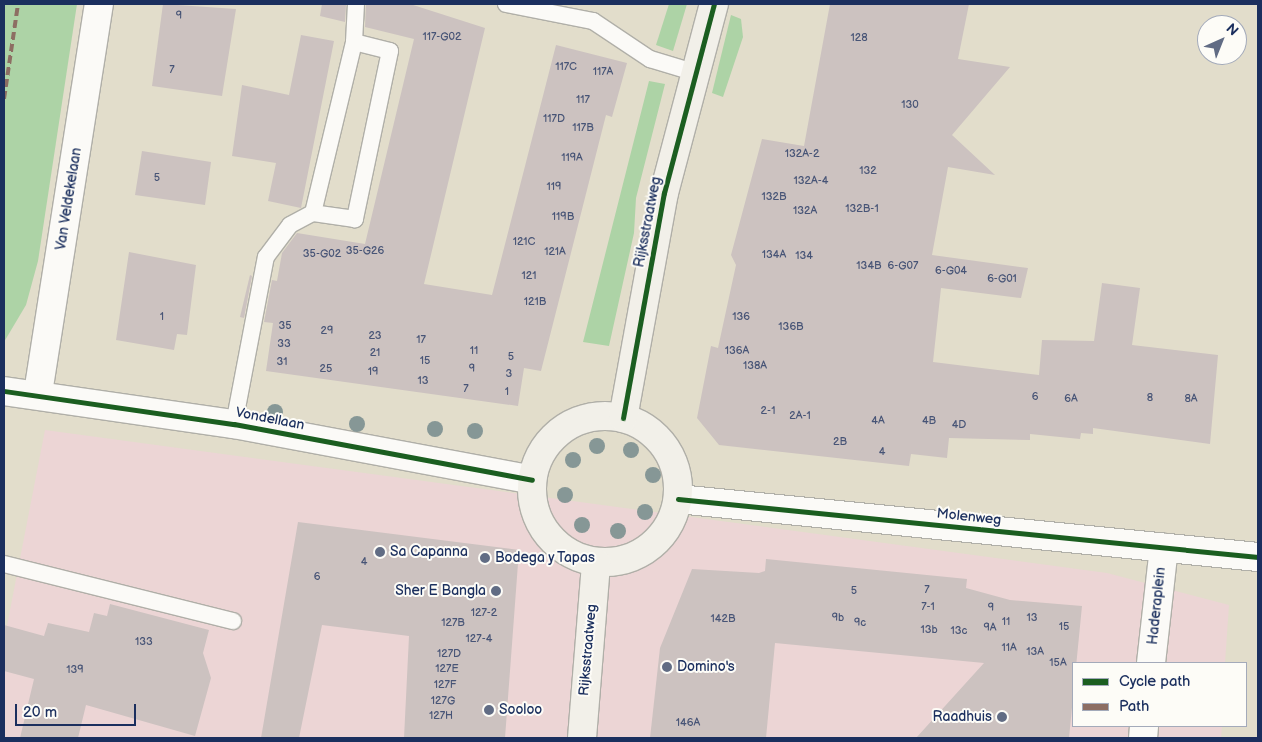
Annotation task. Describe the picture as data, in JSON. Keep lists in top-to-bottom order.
{
  "streets": {
    "main road": ["Rijksstraatweg"],
    "street": [
      "Van Veldekelaan",
      "Vondellaan",
      "Molenweg",
      "Haderaplein"
    ]
  },
  "crossings": [
    ["Van Veldekelaan", "Vondellaan"],
    ["Rijksstraatweg", "Vondellaan"],
    ["Rijksstraatweg", "Molenweg"],
    ["Vondellaan", "Molenweg"],
    ["Molenweg", "Haderaplein"]
  ],
  "places": [
    "Sa Capanna",
    "Bodega y Tapas",
    "Sher E Bangla",
    "Domino's",
    "Sooloo",
    "Raadhuis"
  ],
  "house_numbers": [
    "9",
    "117-G02",
    "128",
    "117C",
    "7",
    "117A",
    "117",
    "130",
    "117D",
    "117B",
    "132A-2",
    "119A",
    "132",
    "5",
    "132A-4",
    "119",
    "132B",
    "132B-1",
    "132A",
    "119B",
    "121C",
    "35-G26",
    "121A",
    "35-G02",
    "134A",
    "134",
    "134B",
    "6-G07",
    "6-G04",
    "121",
    "6-G01",
    "121B",
    "1",
    "136",
    "35",
    "136B",
    "29",
    "23",
    "17",
    "33",
    "11",
    "136A",
    "21",
    "5",
    "15",
    "31",
    "138A",
    "25",
    "9",
    "19",
    "3",
    "13",
    "7",
    "1",
    "6",
    "8",
    "6A",
    "8A",
    "2-1",
    "2A-1",
    "4A",
    "4B",
    "4D",
    "2B",
    "4",
    "4",
    "6",
    "7",
    "5",
    "7-1",
    "9",
    "127-2",
    "9b",
    "13",
    "142B",
    "11",
    "127B",
    "9c",
    "15",
    "9A",
    "13b",
    "13c",
    "127-4",
    "133",
    "11A",
    "13A",
    "127D",
    "15A",
    "127E",
    "139",
    "127F",
    "127G",
    "127H",
    "146A"
  ],
  "legend": ["Cycle path", "Path"],
  "scale_bar": "20 m",
  "north": "top right"
}
